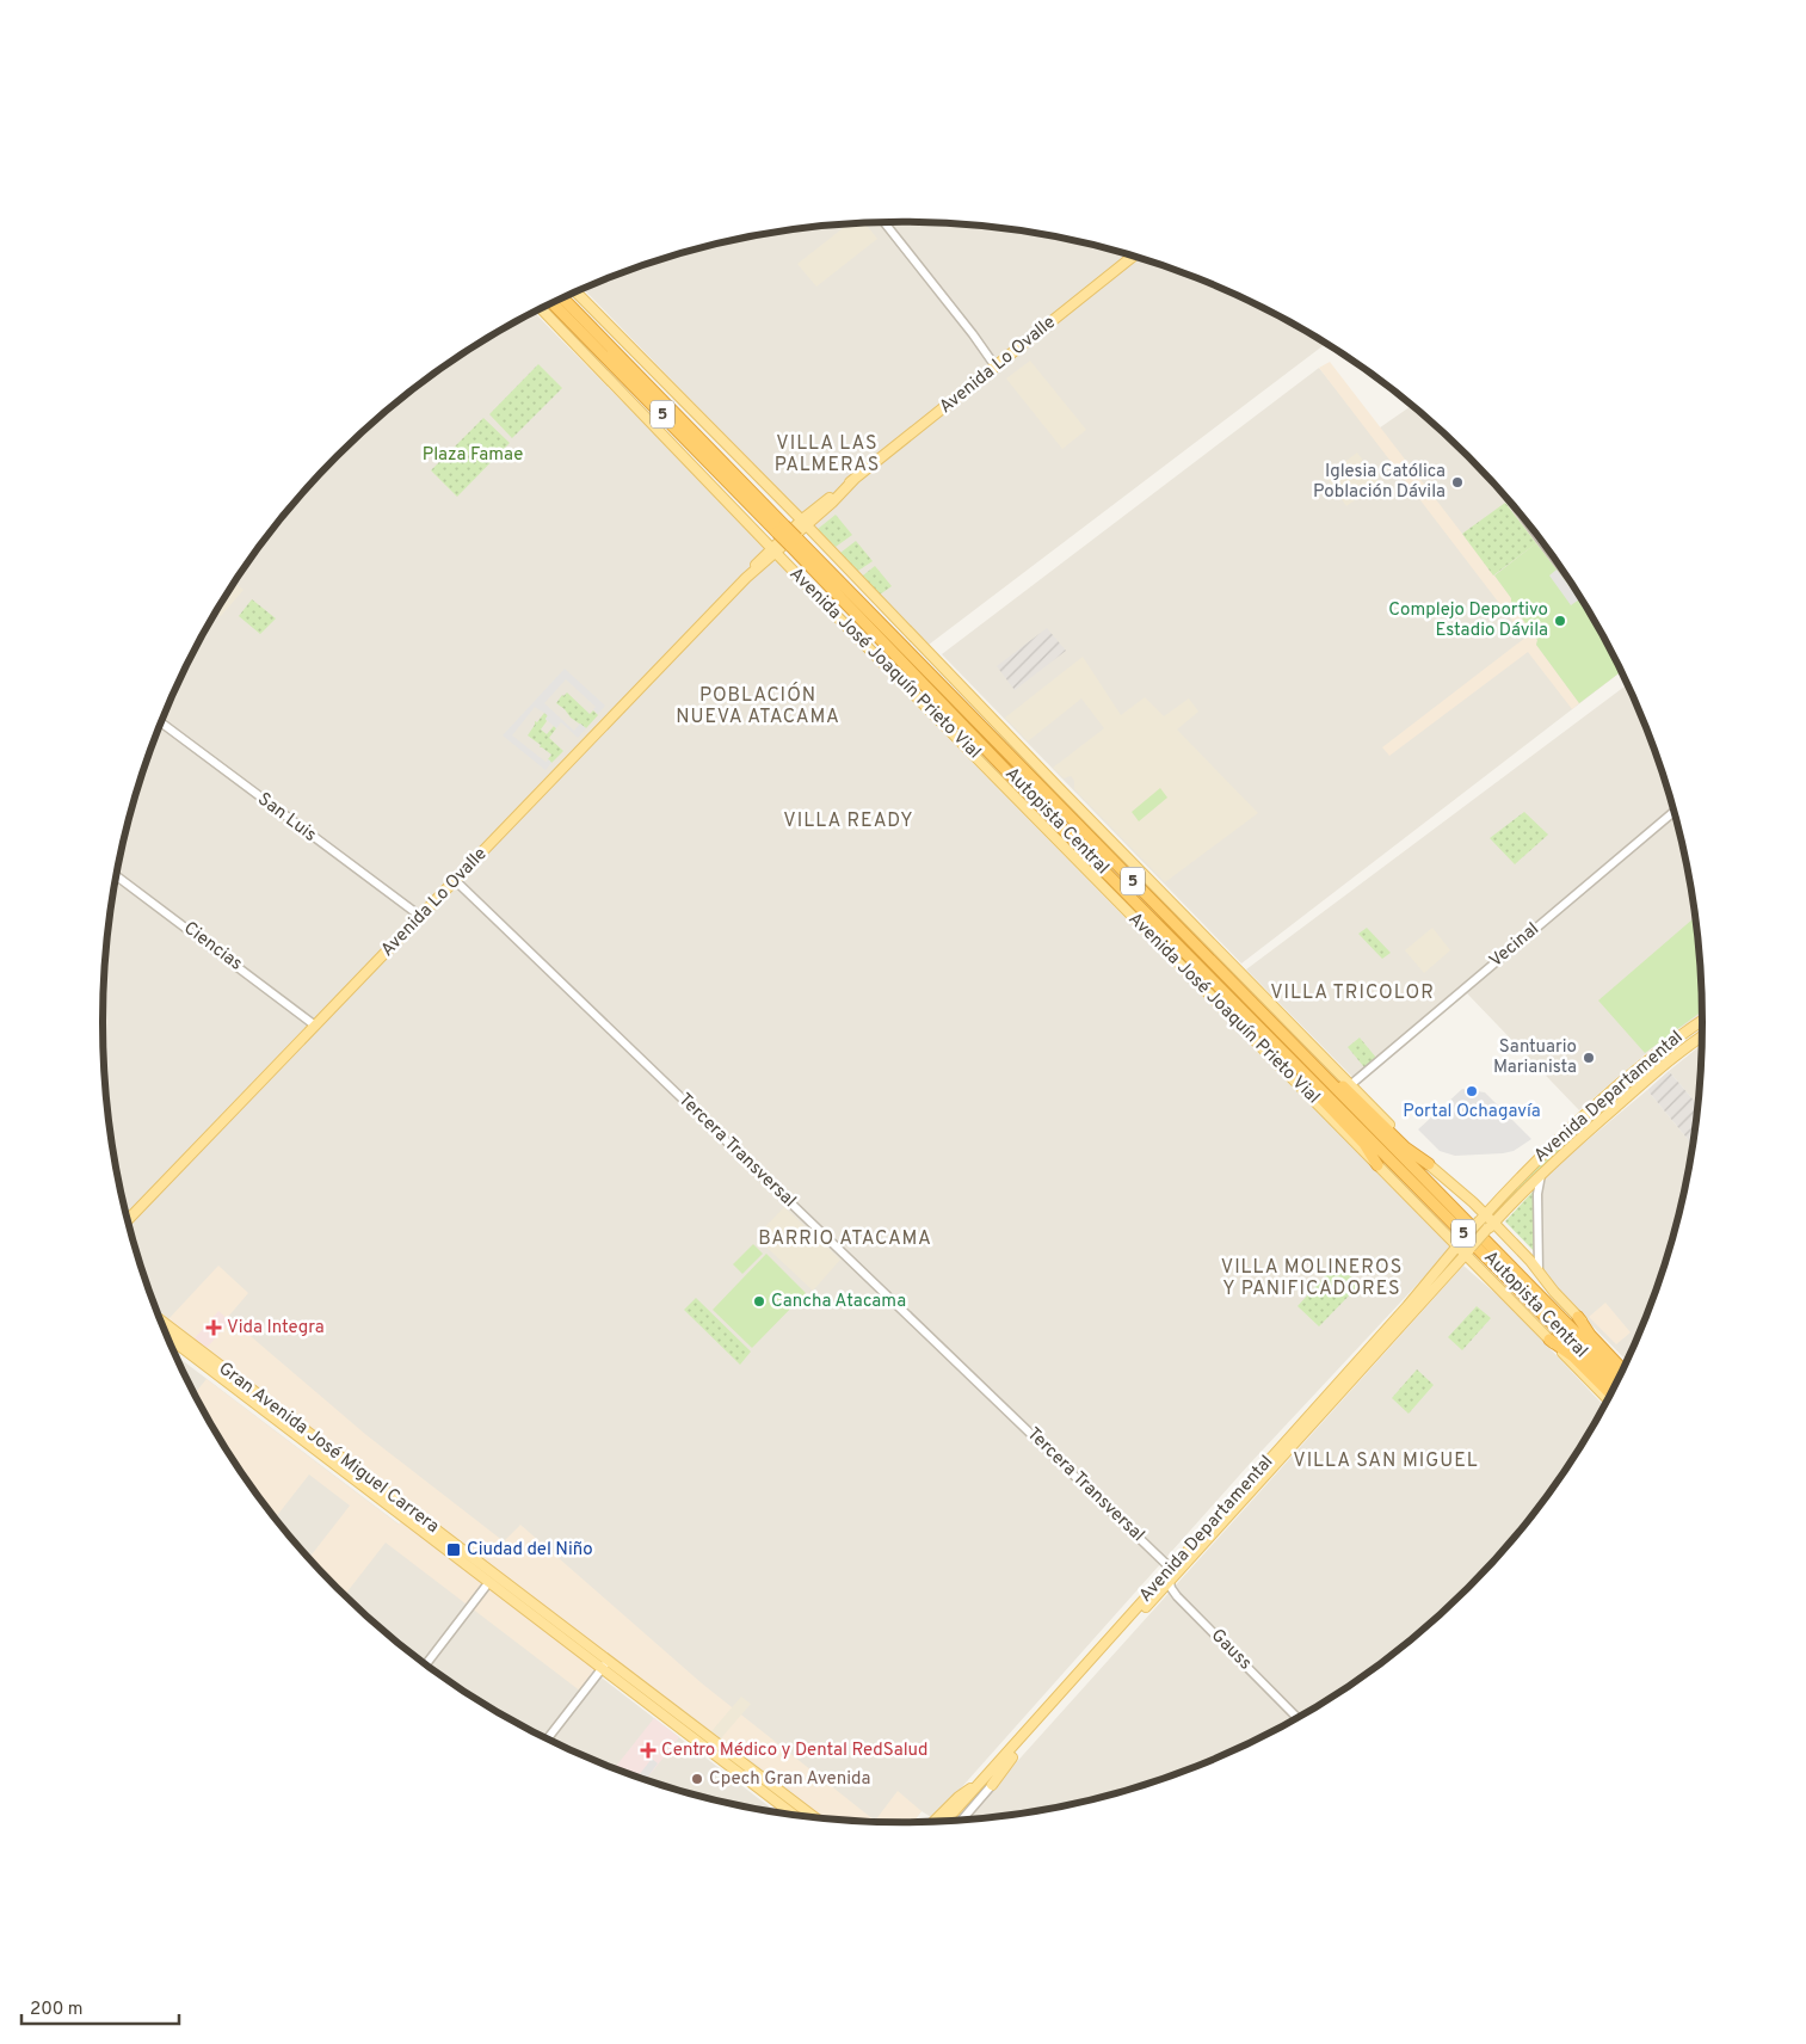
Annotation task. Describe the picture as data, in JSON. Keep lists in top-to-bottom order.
{
  "streets": {
    "highway": ["5", "Autopista Central"],
    "main road": [
      "Avenida Lo Ovalle",
      "Avenida José Joaquín Prieto Vial",
      "Avenida Departamental",
      "Gran Avenida José Miguel Carrera"
    ],
    "street": [
      "San Luis",
      "Vecinal",
      "Ciencias",
      "Tercera Transversal",
      "Gauss"
    ]
  },
  "crossings": [
    ["Avenida Lo Ovalle", "Avenida José Joaquín Prieto Vial"],
    ["Avenida Lo Ovalle", "San Luis"],
    ["Avenida Lo Ovalle", "Ciencias"],
    ["Avenida Lo Ovalle", "Tercera Transversal"],
    ["Avenida José Joaquín Prieto Vial", "Vecinal"],
    ["Avenida José Joaquín Prieto Vial", "Avenida Departamental"],
    ["Avenida Departamental", "Tercera Transversal"],
    ["Avenida Departamental", "Gauss"],
    ["Tercera Transversal", "Gauss"]
  ],
  "districts": [
    "VILLA LAS PALMERAS",
    "POBLACIÓN NUEVA ATACAMA",
    "VILLA READY",
    "VILLA TRICOLOR",
    "BARRIO ATACAMA",
    "VILLA MOLINEROS Y PANIFICADORES",
    "VILLA SAN MIGUEL"
  ],
  "parks": ["Plaza Famae"],
  "places": {
    "other": [
      "Iglesia Católica Población Dávila",
      "Complejo Deportivo Estadio Dávila",
      "Santuario Marianista",
      "Portal Ochagavía",
      "Cancha Atacama",
      "Cpech Gran Avenida"
    ],
    "health": ["Vida Integra", "Centro Médico y Dental RedSalud"],
    "transit": ["Ciudad del Niño"]
  },
  "scale_bar": "200 m"
}
